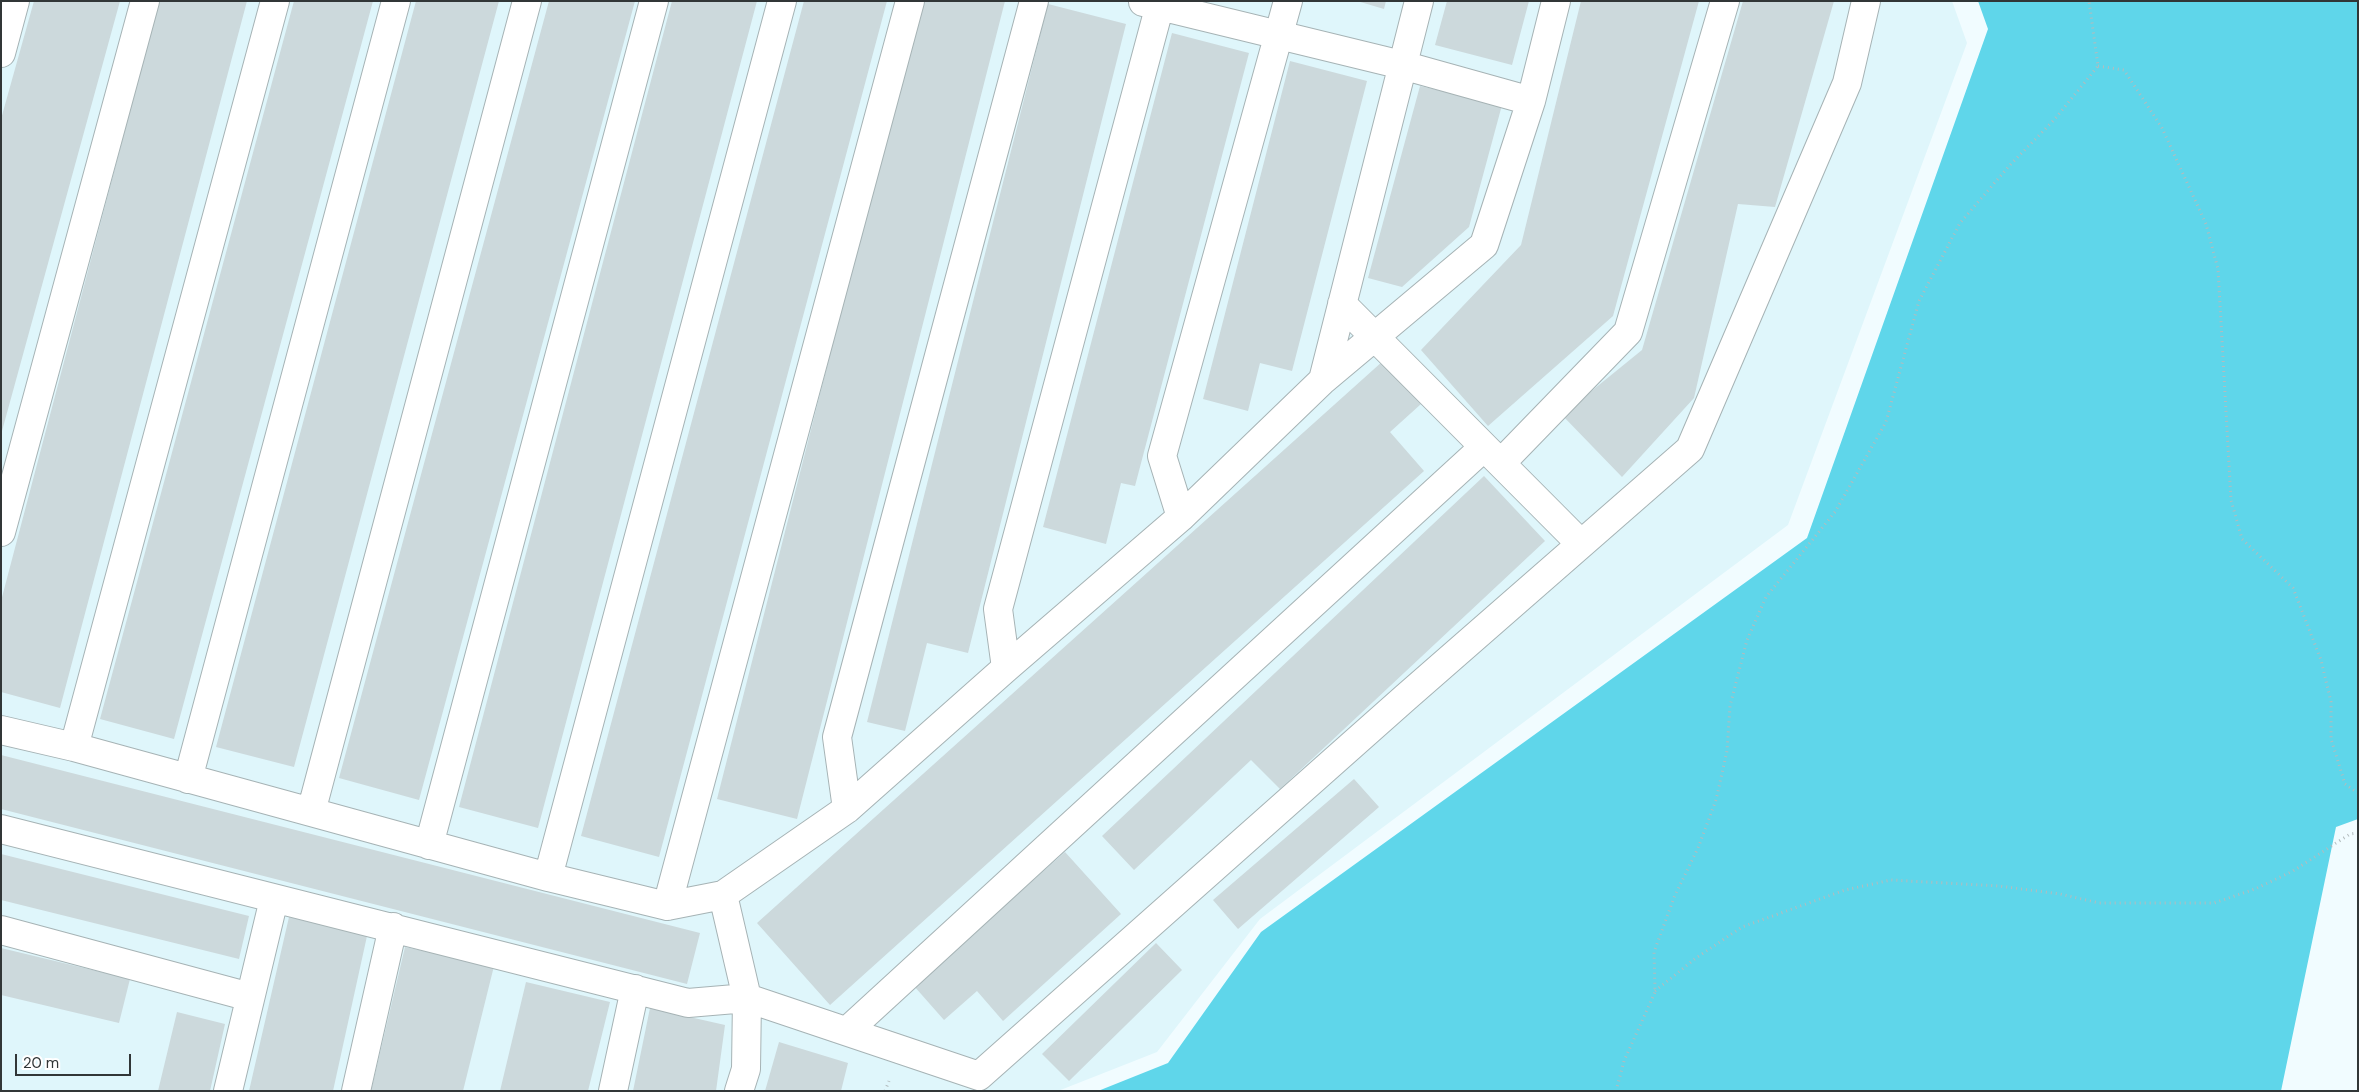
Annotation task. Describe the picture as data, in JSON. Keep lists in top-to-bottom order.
{
  "scale_bar": "20 m"
}
